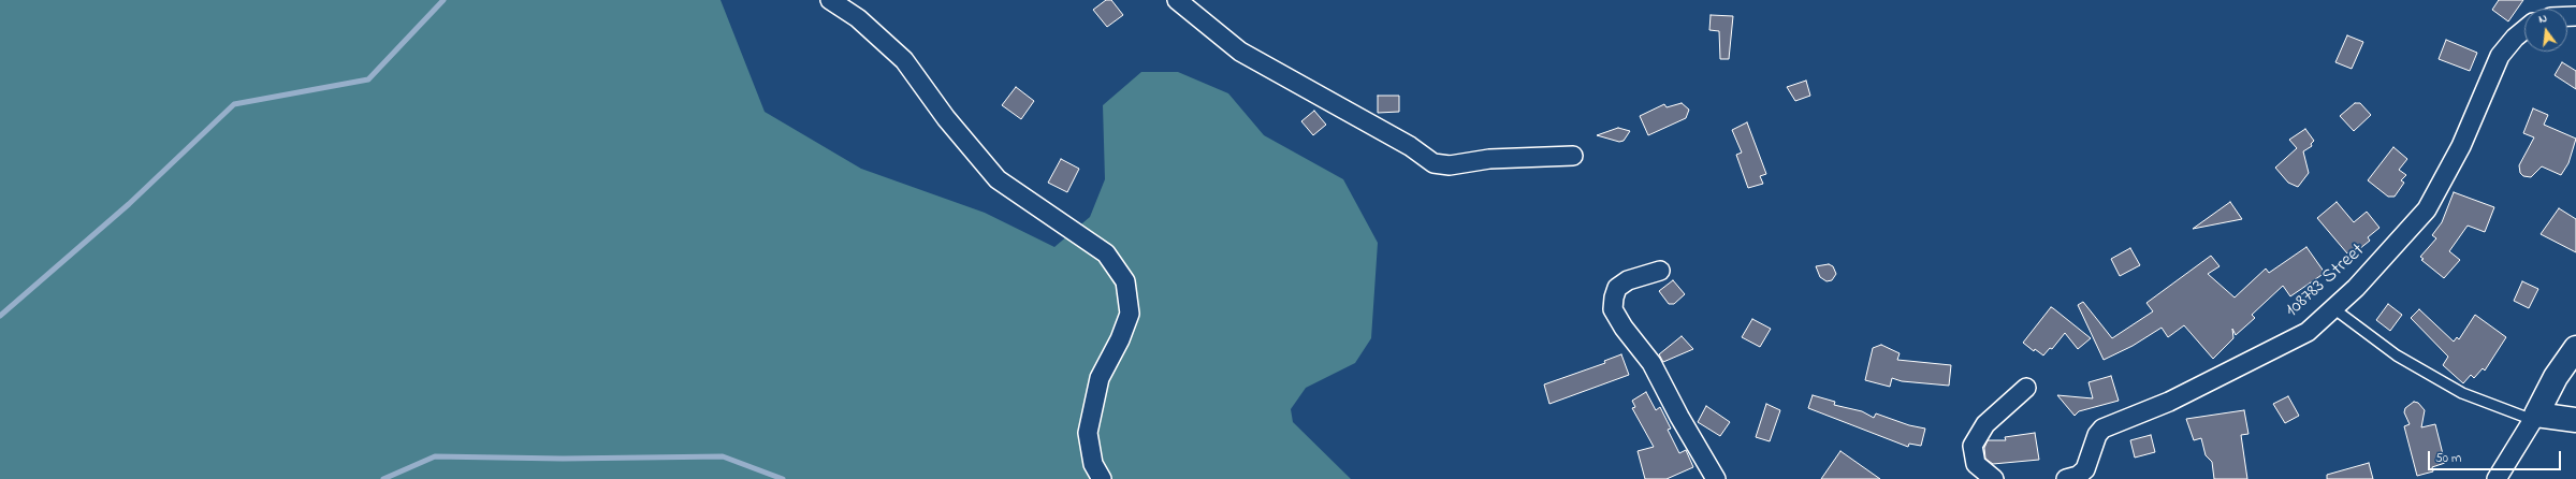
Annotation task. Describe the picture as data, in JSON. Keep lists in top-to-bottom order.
{
  "streets": {
    "street": ["108783 Street"]
  },
  "scale_bar": "50 m",
  "north": "top"
}
